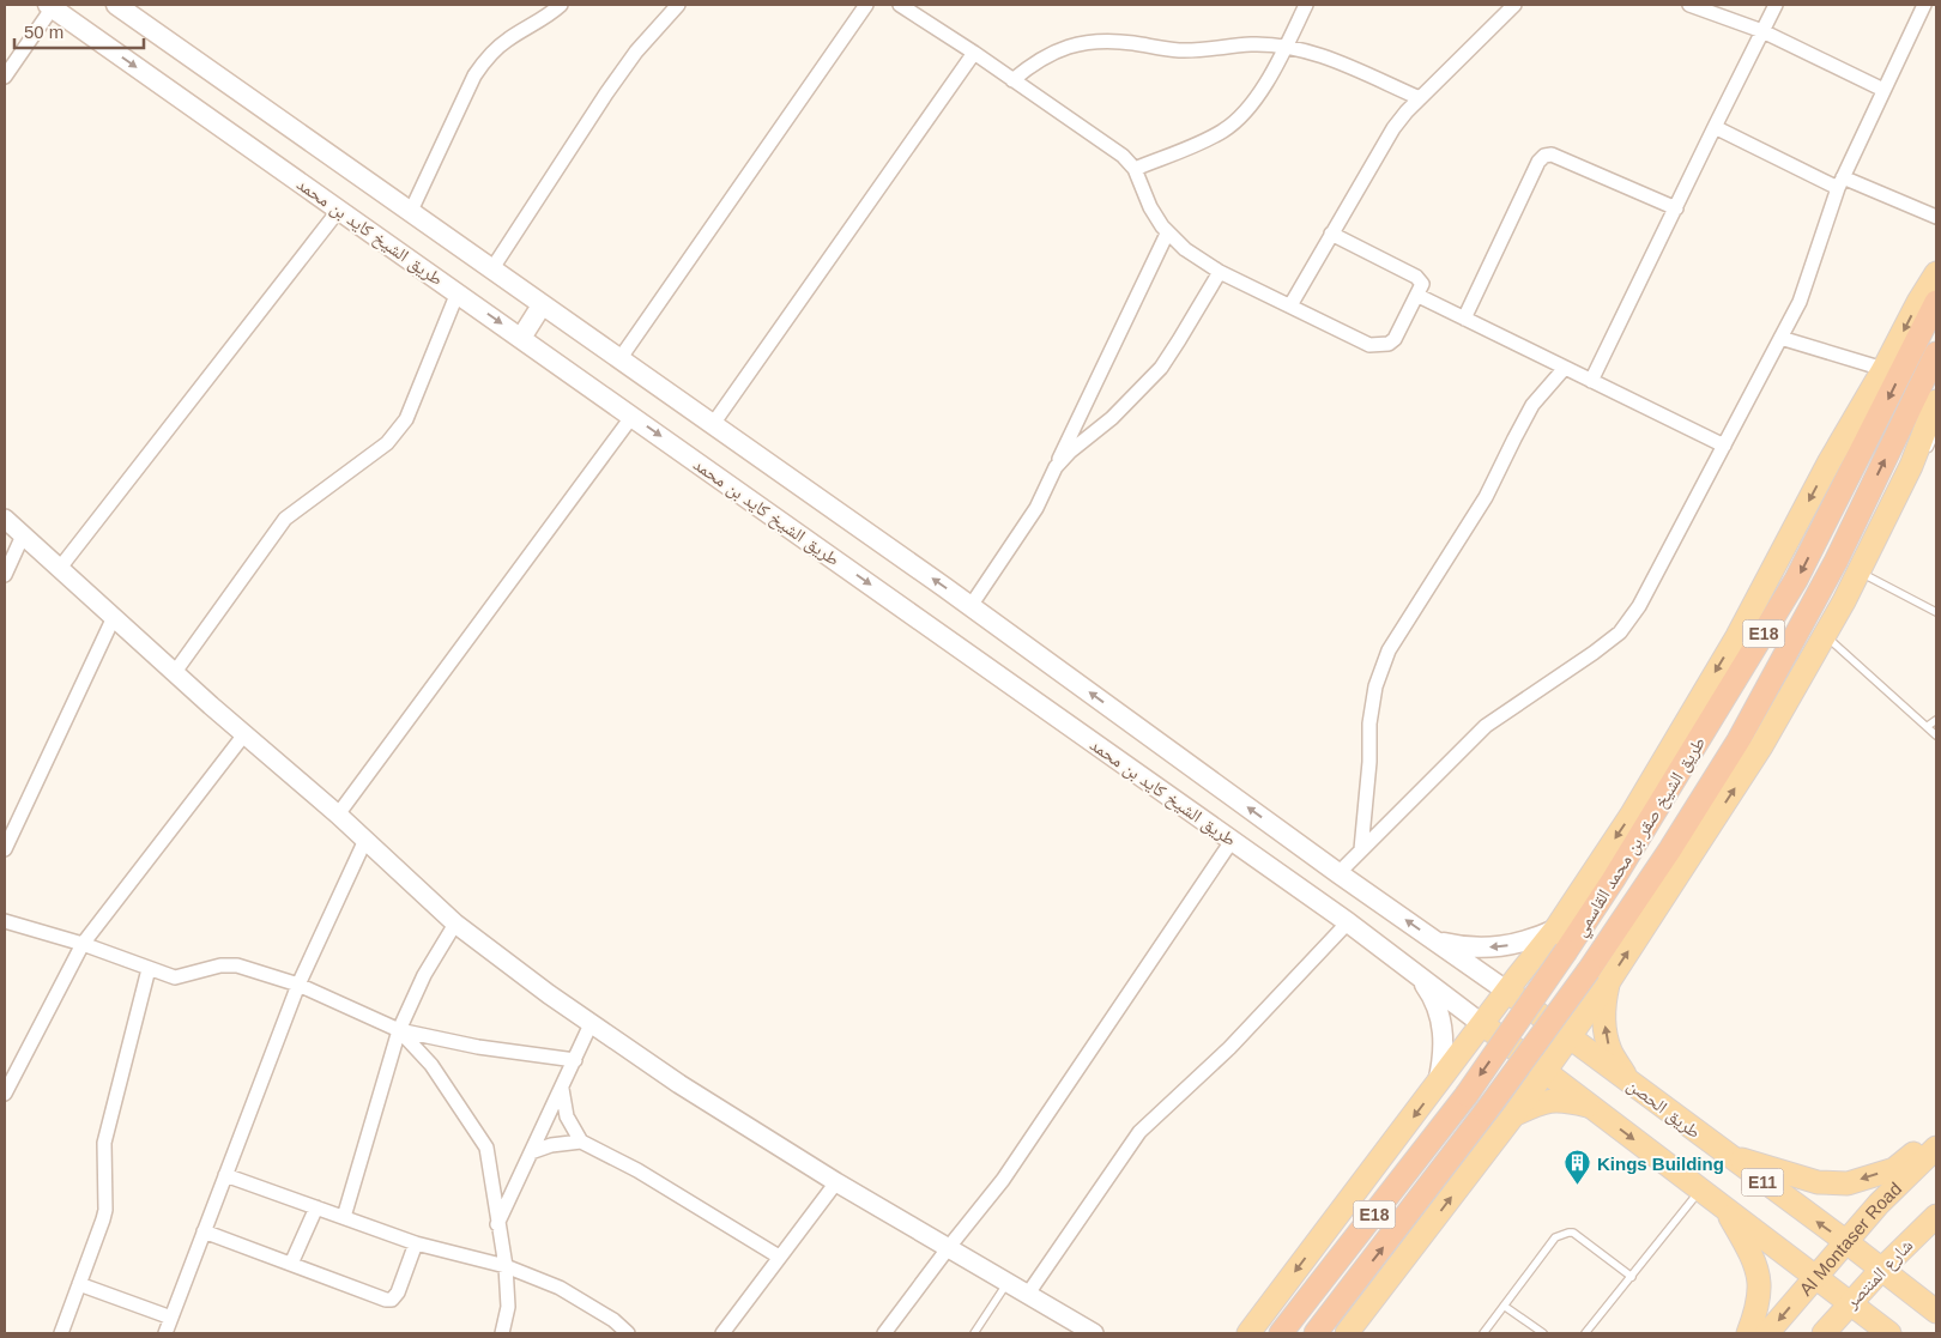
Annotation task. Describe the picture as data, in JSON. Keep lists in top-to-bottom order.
{
  "streets": {
    "highway": ["E18", "طريق الشيخ صقر بن محمد القاسمي"],
    "main road": [
      "طريق الشيخ كايد بن محمد",
      "طريق الحصن",
      "E11",
      "Al Montaser Road",
      "شارع المنتصر"
    ]
  },
  "crossings": [
    ["طريق الشيخ كايد بن محمد", "طريق الحصن"],
    ["طريق الشيخ كايد بن محمد", "E11"],
    ["طريق الحصن", "Al Montaser Road"],
    ["طريق الحصن", "شارع المنتصر"],
    ["E11", "Al Montaser Road"],
    ["E11", "شارع المنتصر"]
  ],
  "places": {
    "building": ["Kings Building"]
  },
  "scale_bar": "50 m"
}
